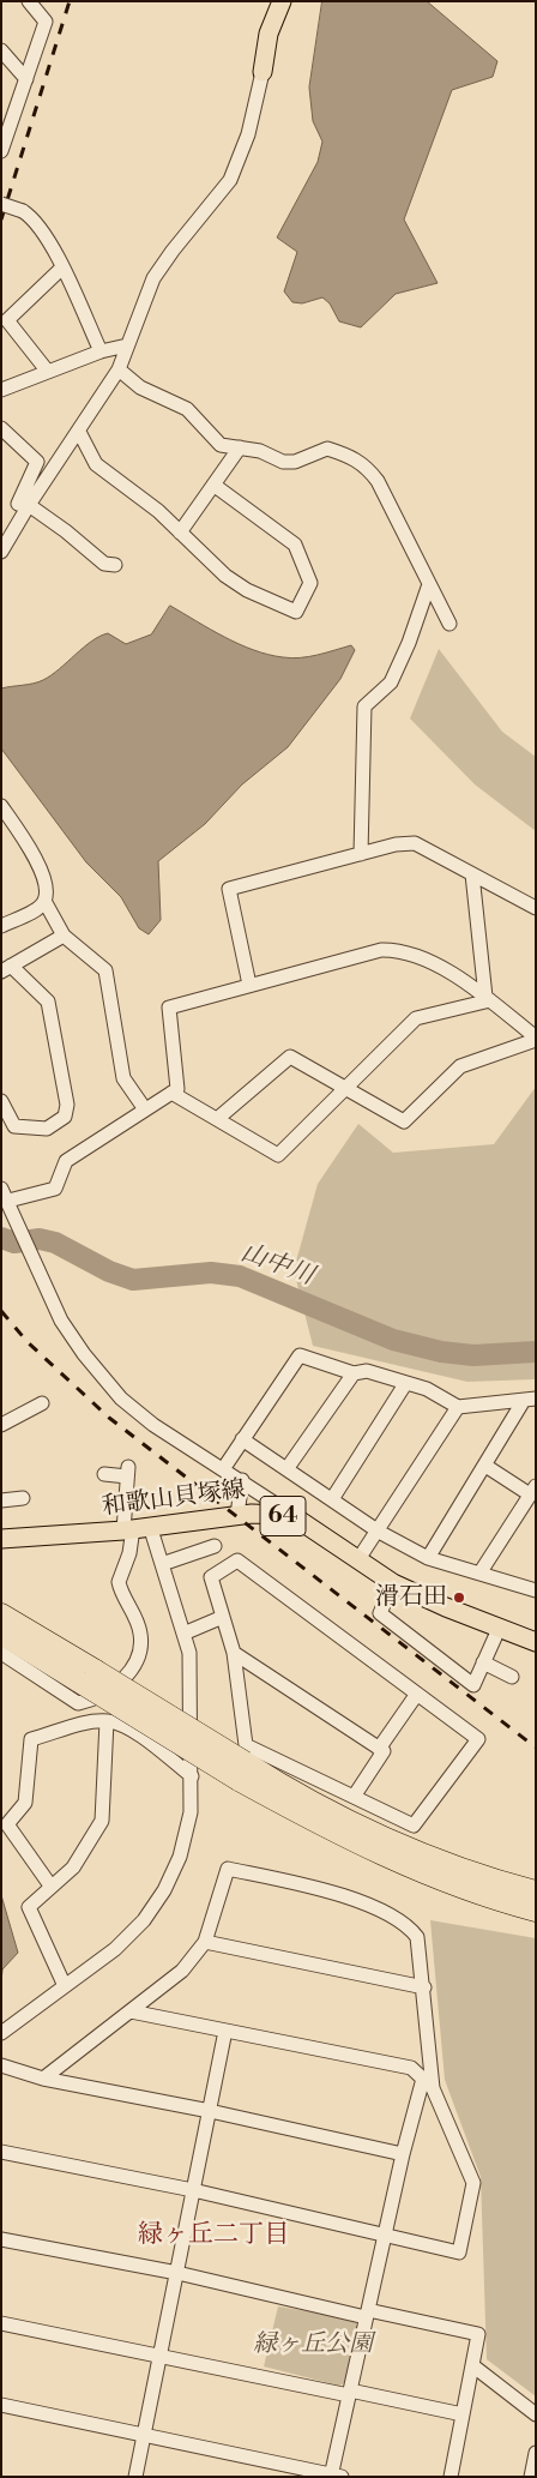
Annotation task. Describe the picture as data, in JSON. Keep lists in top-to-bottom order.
{
  "streets": {
    "main road": ["和歌山貝塚線", "64"]
  },
  "districts": ["緑ヶ丘二丁目"],
  "water": ["山中川"],
  "parks": ["緑ヶ丘公園"],
  "places": ["滑石田"]
}
